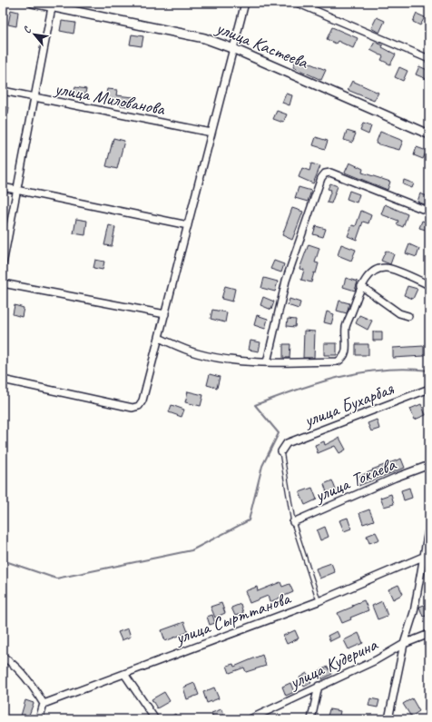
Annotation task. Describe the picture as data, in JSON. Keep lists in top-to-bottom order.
{
  "streets": {
    "street": [
      "улица Кастеева",
      "улица Милованова",
      "улица Бухарбая",
      "улица Токаева",
      "улица Сырттанова",
      "улица Кудерина"
    ]
  },
  "north": "top left"
}
